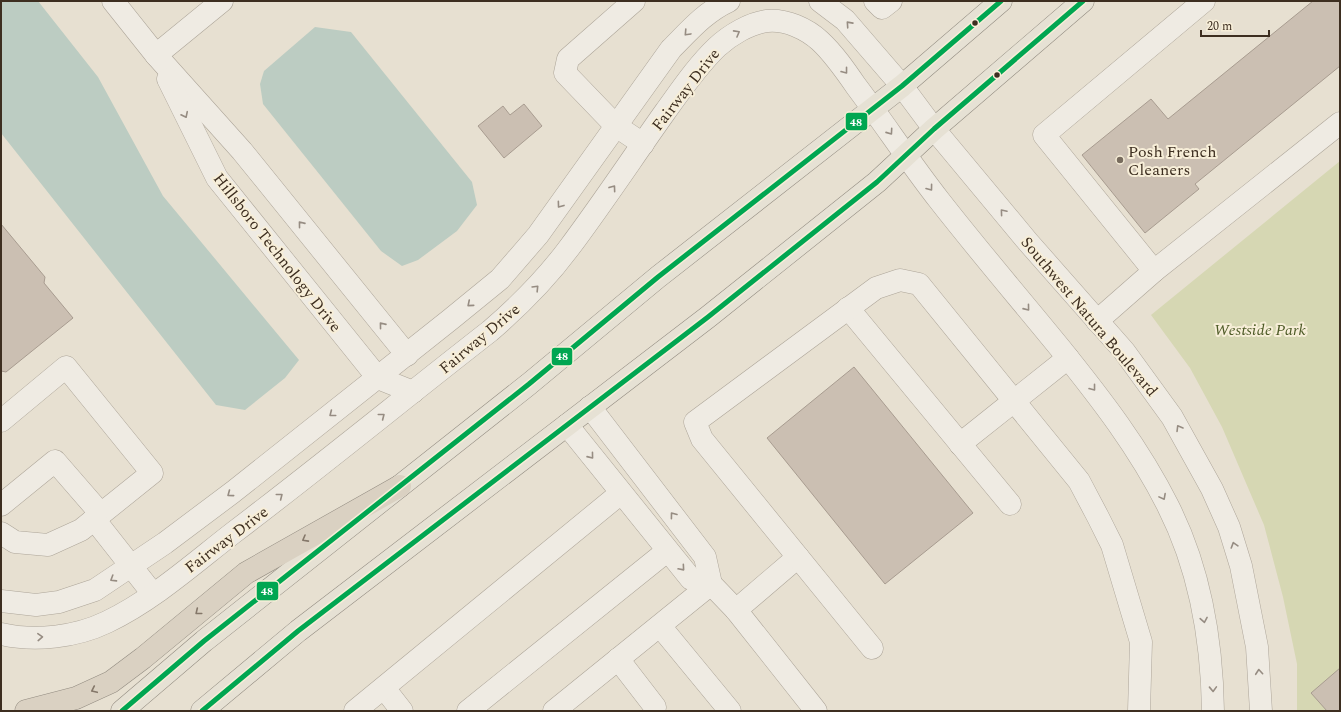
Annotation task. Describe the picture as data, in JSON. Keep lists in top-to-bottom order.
{
  "streets": {
    "street": ["Fairway Drive", "Hillsboro Technology Drive", "Southwest Natura Boulevard"]
  },
  "crossings": [
    ["Fairway Drive", "Hillsboro Technology Drive"]
  ],
  "parks": ["Westside Park"],
  "places": ["Posh French Cleaners"],
  "lines": ["transit line 48"],
  "scale_bar": "20 m"
}
